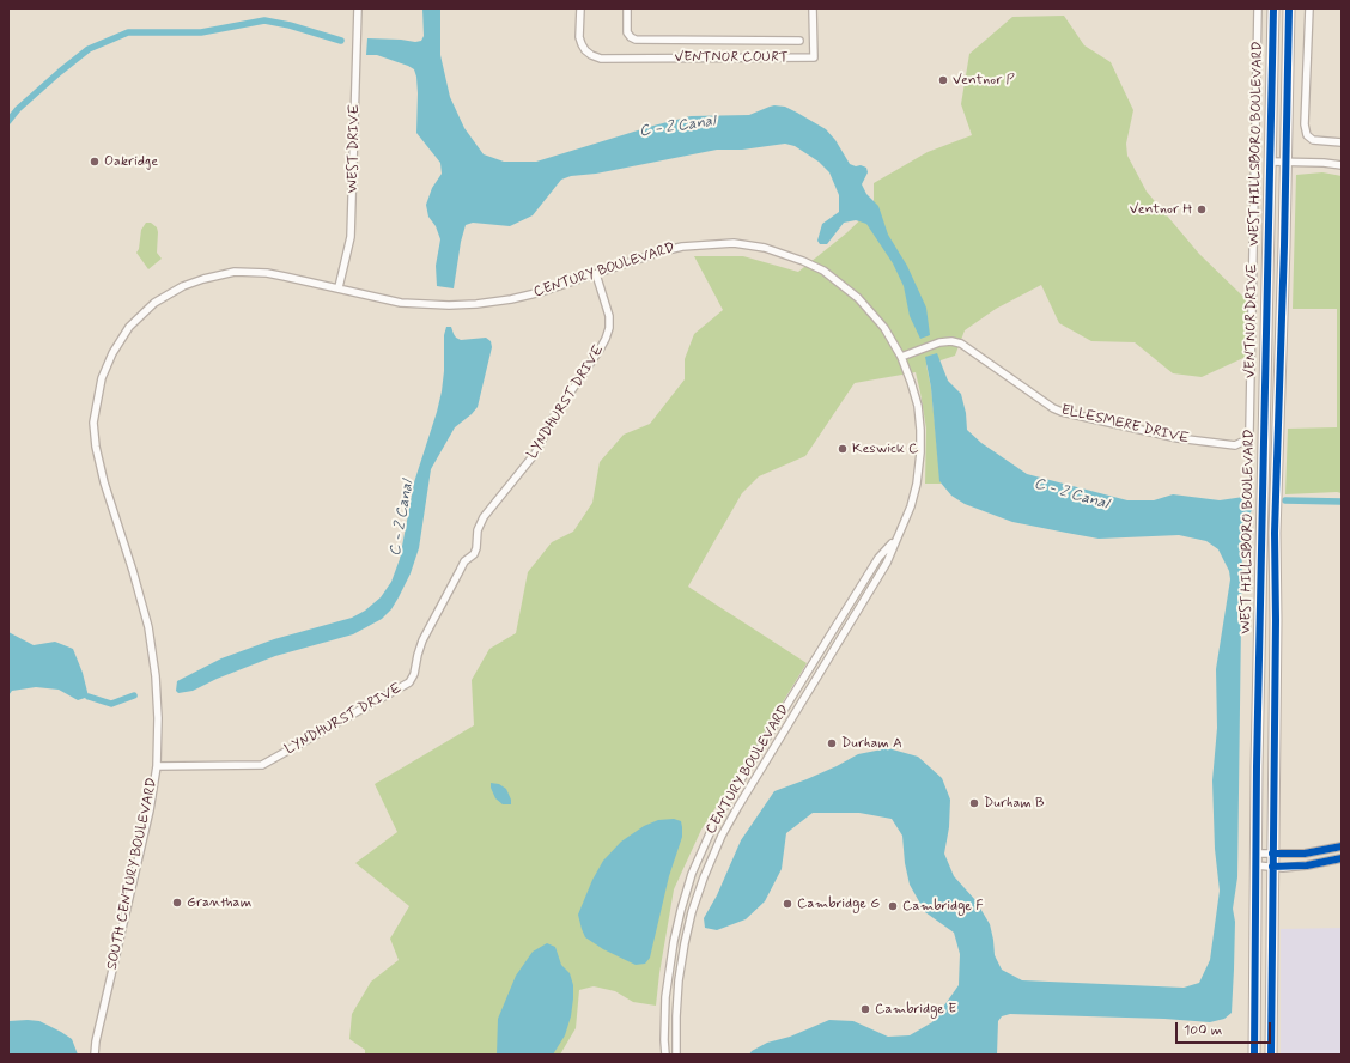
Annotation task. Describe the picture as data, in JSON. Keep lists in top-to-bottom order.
{
  "streets": {
    "main road": ["WEST HILLSBORO BOULEVARD"],
    "street": [
      "VENTNOR COURT",
      "WEST DRIVE",
      "CENTURY BOULEVARD",
      "VENTNOR DRIVE",
      "LYNDHURST DRIVE",
      "ELLESMERE DRIVE",
      "SOUTH CENTURY BOULEVARD"
    ]
  },
  "crossings": [
    ["WEST DRIVE", "CENTURY BOULEVARD"],
    ["CENTURY BOULEVARD", "LYNDHURST DRIVE"],
    ["CENTURY BOULEVARD", "ELLESMERE DRIVE"],
    ["CENTURY BOULEVARD", "SOUTH CENTURY BOULEVARD"],
    ["VENTNOR DRIVE", "ELLESMERE DRIVE"],
    ["LYNDHURST DRIVE", "SOUTH CENTURY BOULEVARD"]
  ],
  "water": ["C - 2 Canal"],
  "places": [
    "Ventnor P",
    "Oakridge",
    "Ventnor H",
    "Keswick C",
    "Durham A",
    "Durham B",
    "Grantham",
    "Cambridge G",
    "Cambridge F",
    "Cambridge E"
  ],
  "scale_bar": "100 m"
}
